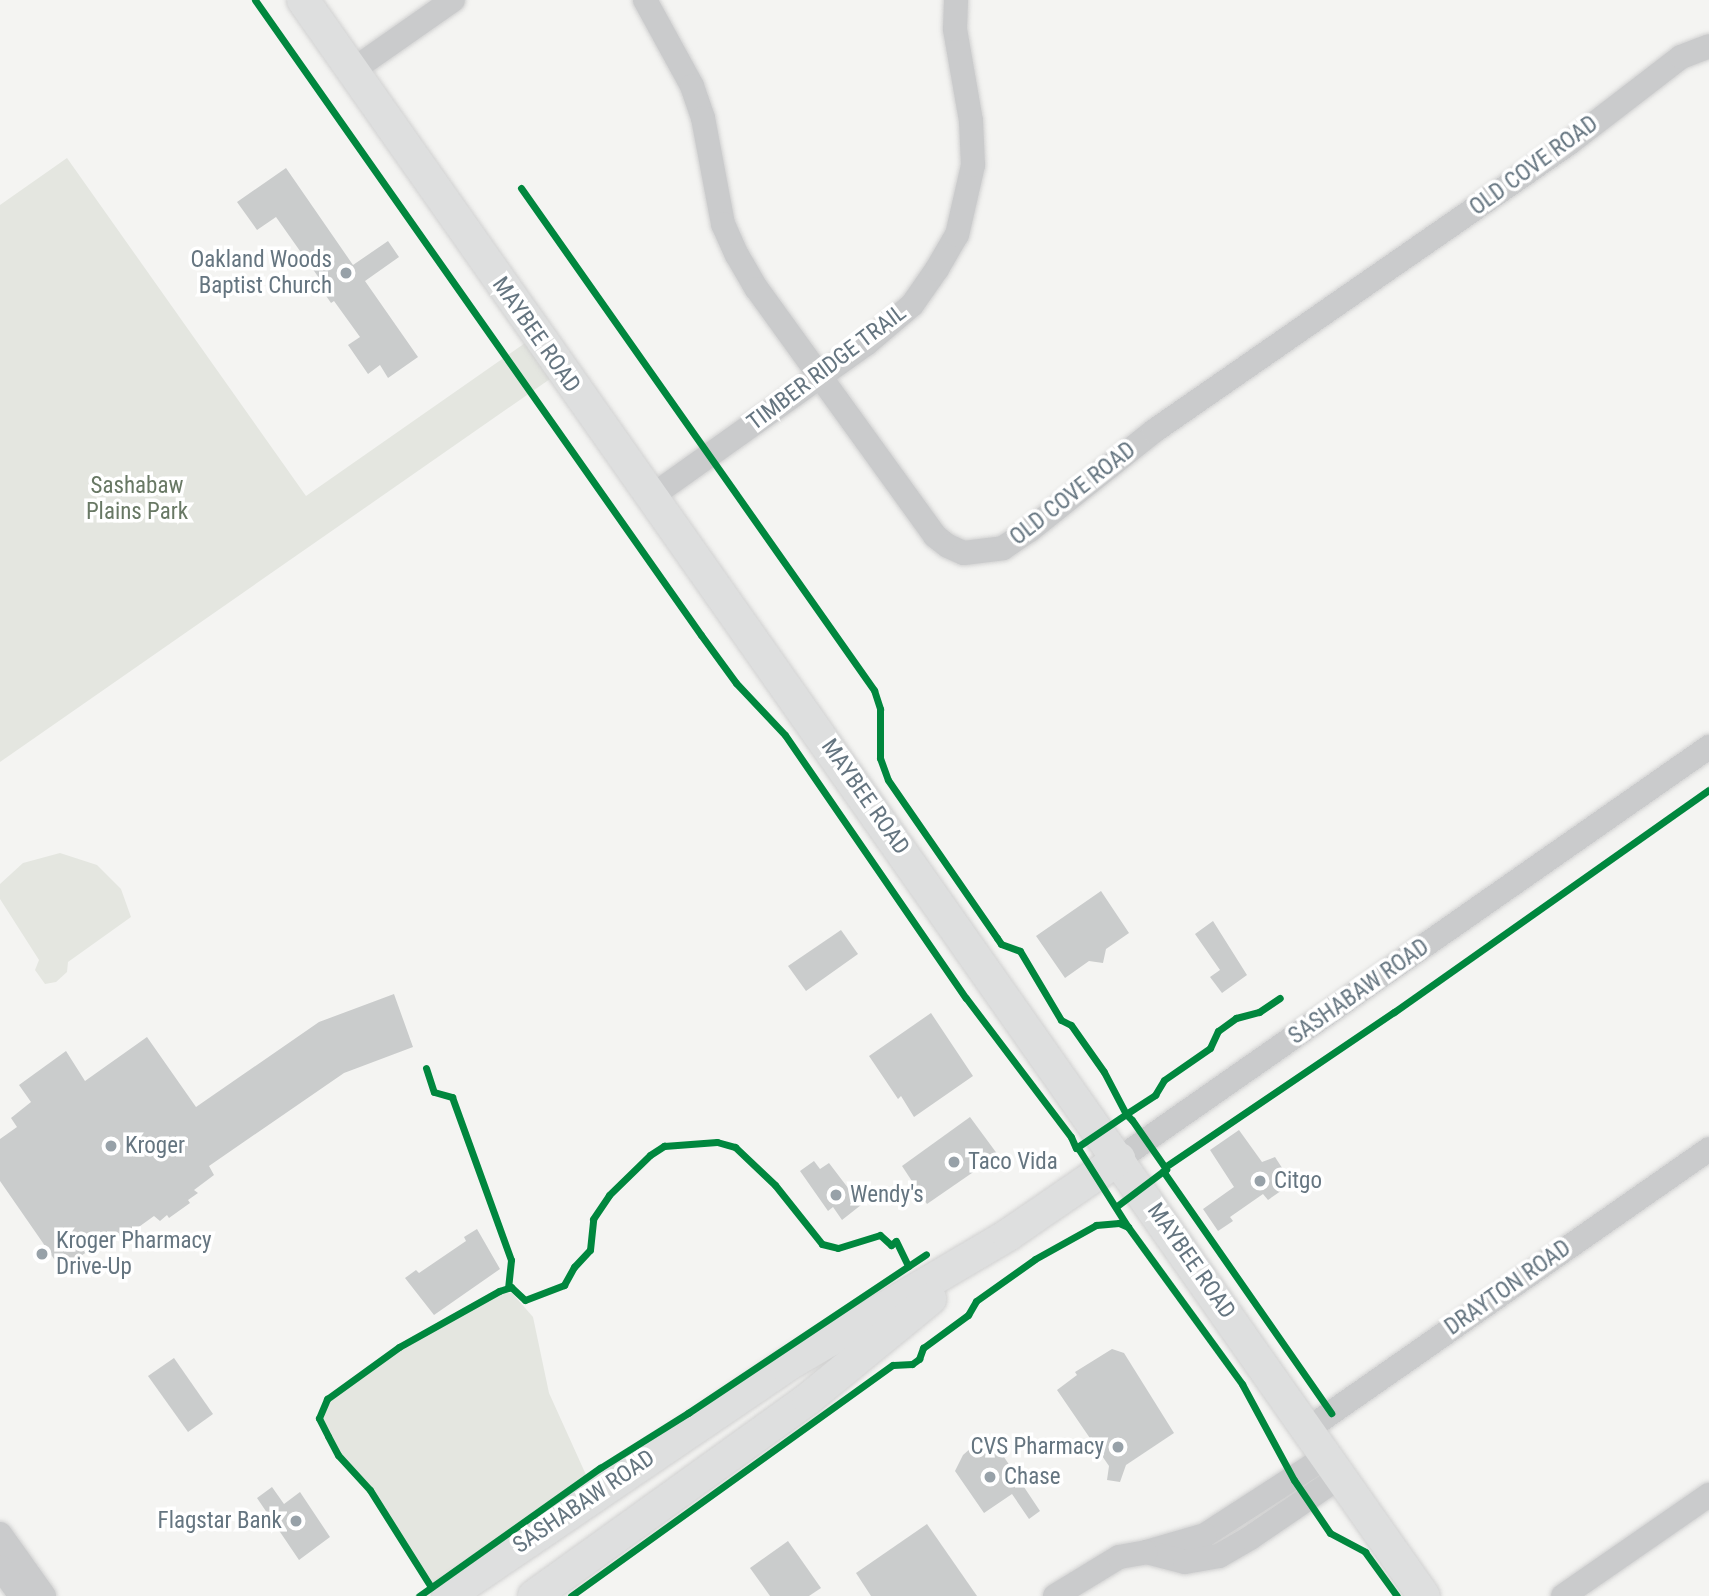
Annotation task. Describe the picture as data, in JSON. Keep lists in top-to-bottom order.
{
  "streets": {
    "main road": ["MAYBEE ROAD", "SASHABAW ROAD"],
    "street": ["OLD COVE ROAD", "TIMBER RIDGE TRAIL", "DRAYTON ROAD"]
  },
  "crossings": [
    ["OLD COVE ROAD", "TIMBER RIDGE TRAIL"],
    ["MAYBEE ROAD", "TIMBER RIDGE TRAIL"],
    ["MAYBEE ROAD", "SASHABAW ROAD"],
    ["MAYBEE ROAD", "DRAYTON ROAD"]
  ],
  "parks": ["Sashabaw Plains Park"],
  "places": [
    "Oakland Woods Baptist Church",
    "Kroger",
    "Taco Vida",
    "Citgo",
    "Wendy's",
    "Kroger Pharmacy Drive-Up",
    "CVS Pharmacy",
    "Chase",
    "Flagstar Bank"
  ]
}
